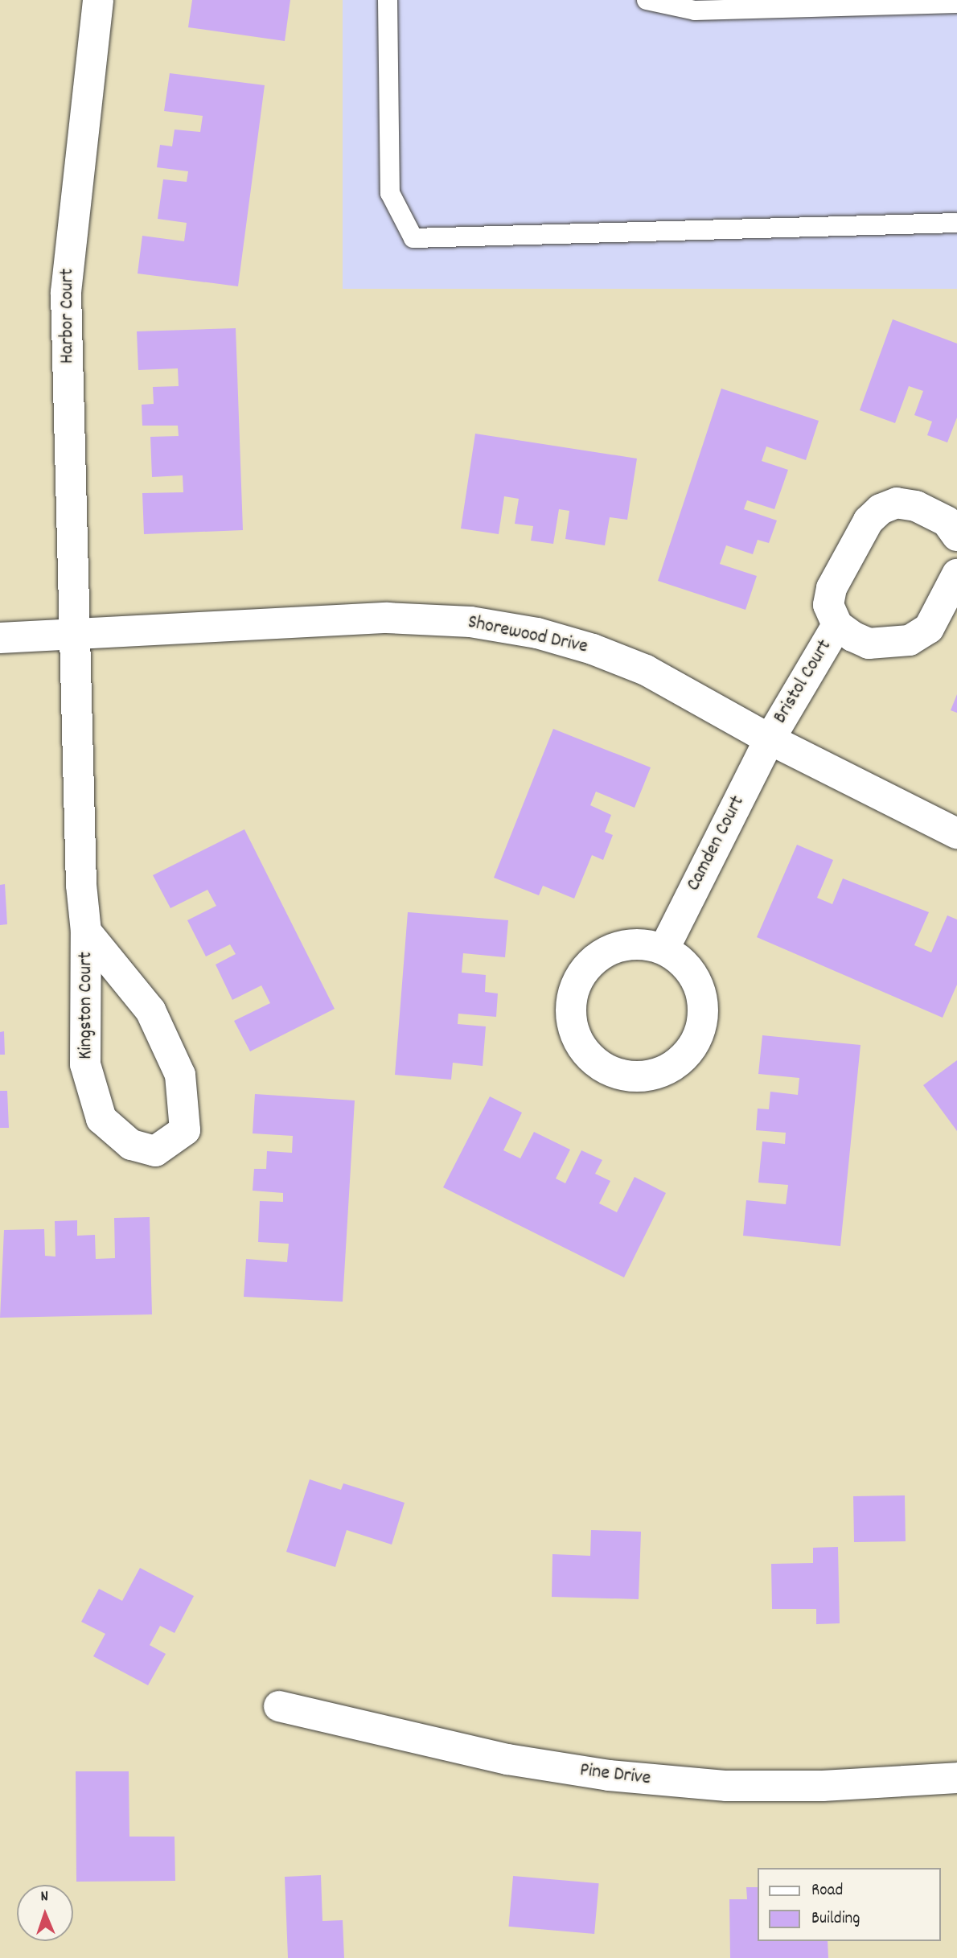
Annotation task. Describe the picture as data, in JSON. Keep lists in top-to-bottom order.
{
  "streets": {
    "street": [
      "Harbor Court",
      "Shorewood Drive",
      "Bristol Court",
      "Camden Court",
      "Kingston Court",
      "Pine Drive"
    ]
  },
  "crossings": [
    ["Harbor Court", "Shorewood Drive"],
    ["Harbor Court", "Kingston Court"],
    ["Shorewood Drive", "Bristol Court"],
    ["Shorewood Drive", "Camden Court"],
    ["Shorewood Drive", "Kingston Court"],
    ["Bristol Court", "Camden Court"]
  ],
  "legend": ["Road", "Building"],
  "north": "top"
}
